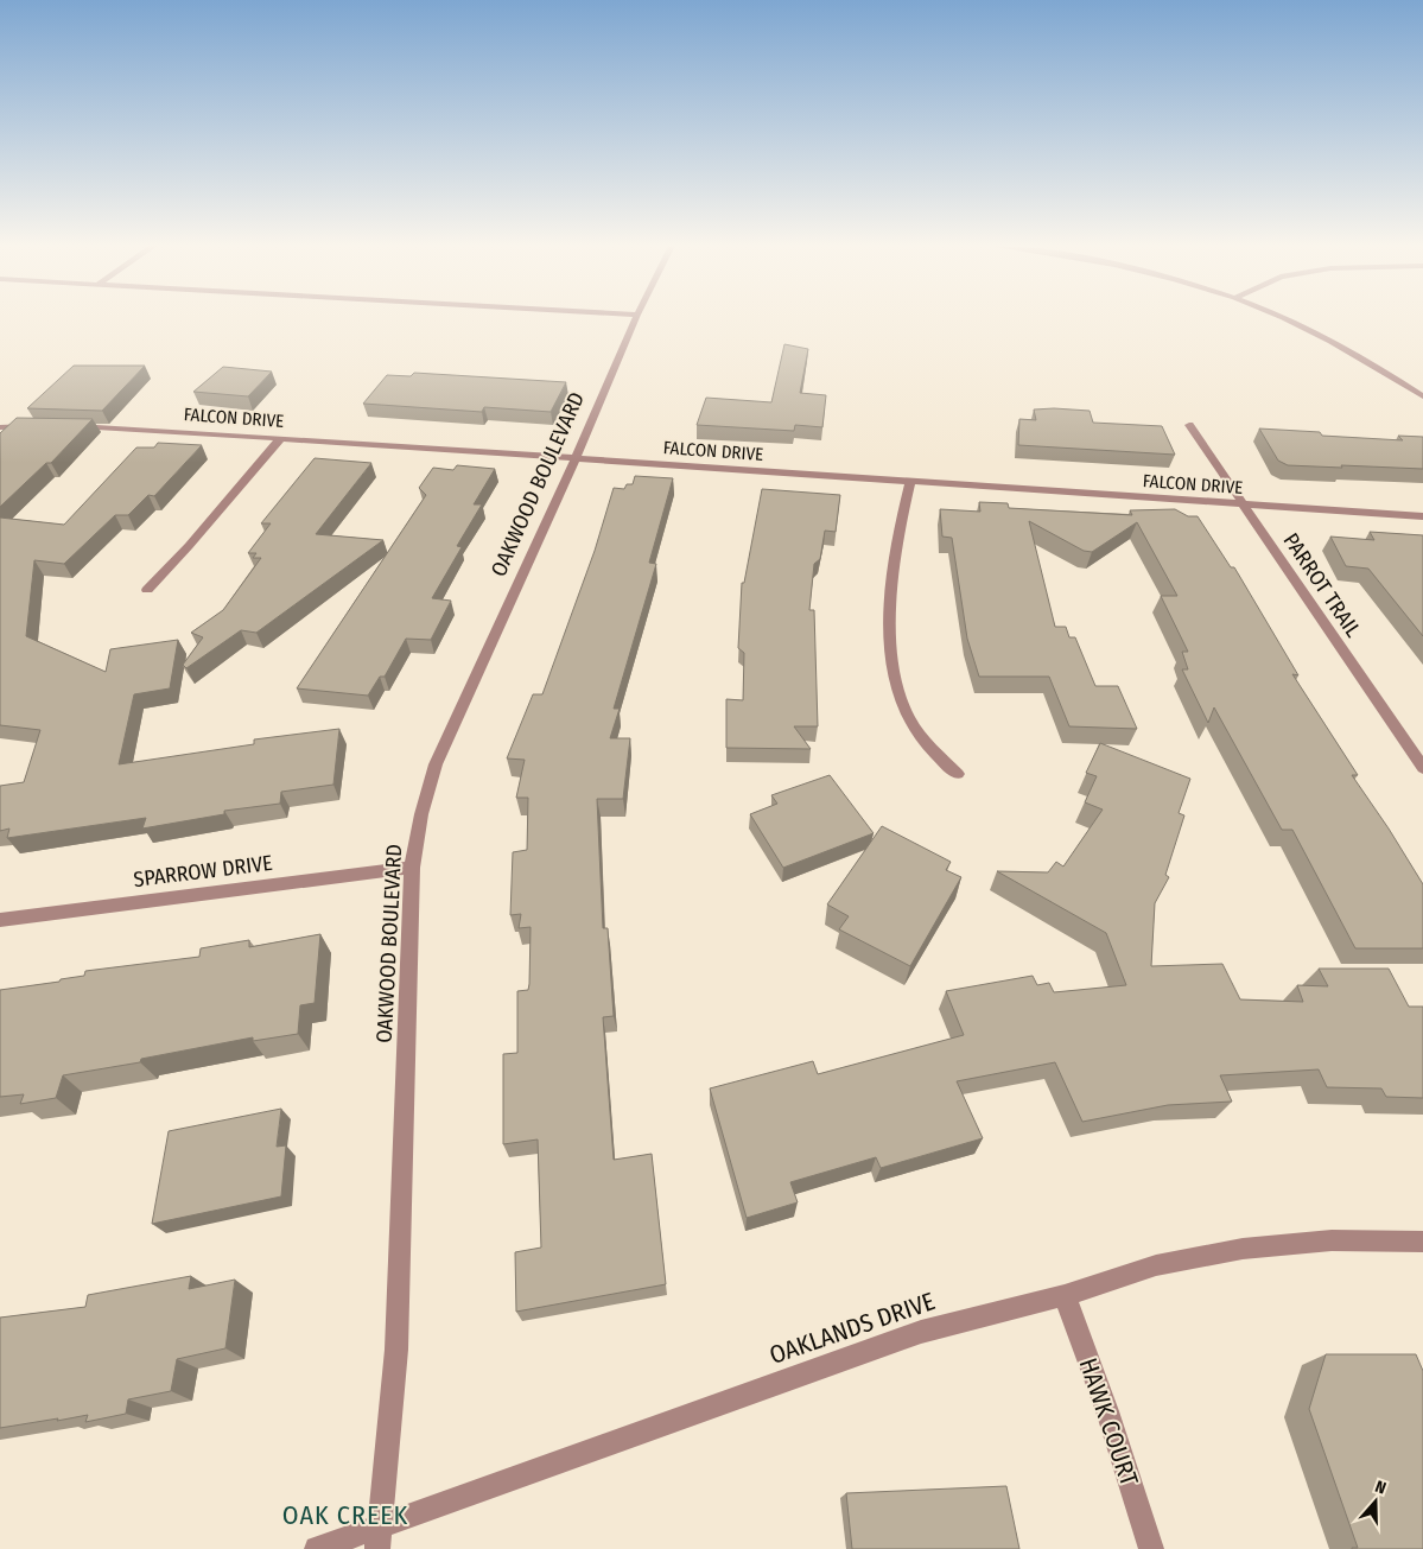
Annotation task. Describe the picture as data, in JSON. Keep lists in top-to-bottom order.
{
  "streets": {
    "street": [
      "FALCON DRIVE",
      "OAKWOOD BOULEVARD",
      "PARROT TRAIL",
      "SPARROW DRIVE",
      "OAKLANDS DRIVE",
      "HAWK COURT"
    ]
  },
  "crossings": [
    ["FALCON DRIVE", "OAKWOOD BOULEVARD"],
    ["FALCON DRIVE", "PARROT TRAIL"],
    ["OAKWOOD BOULEVARD", "SPARROW DRIVE"],
    ["OAKWOOD BOULEVARD", "OAKLANDS DRIVE"],
    ["OAKLANDS DRIVE", "HAWK COURT"]
  ],
  "districts": ["OAK CREEK"],
  "north": "top"
}
